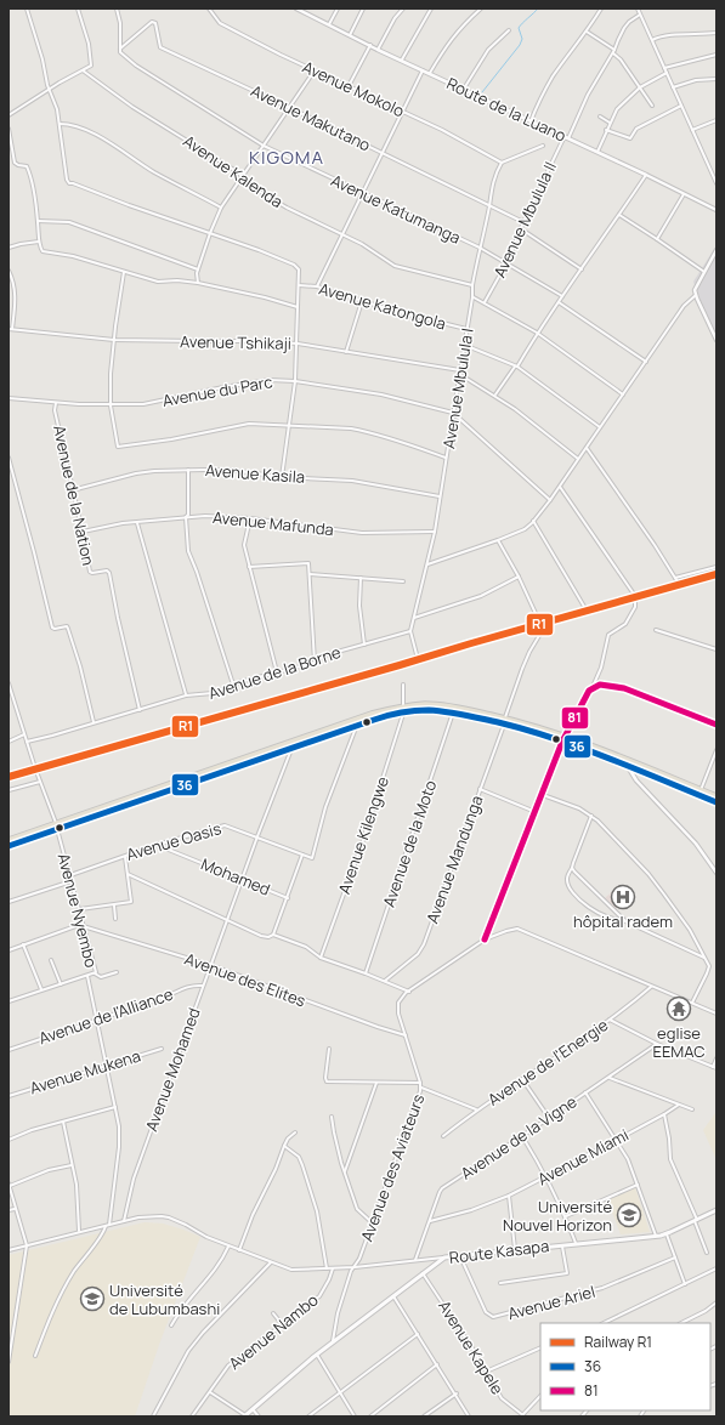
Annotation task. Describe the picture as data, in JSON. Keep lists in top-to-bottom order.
{
  "streets": {
    "main road": ["Route Kasapa"],
    "street": [
      "Avenue Mokolo",
      "Route de la Luano",
      "Avenue Makutano",
      "Avenue Kalenda",
      "Avenue Katumanga",
      "Avenue Mbulula II",
      "Avenue Katongola",
      "Avenue Tshikaji",
      "Avenue Mbulula I",
      "Avenue du Parc",
      "Avenue Kasila",
      "Avenue de la Nation",
      "Avenue Mafunda",
      "Avenue de la Borne",
      "Avenue Kilengwe",
      "Avenue Oasis",
      "Avenue de la Moto",
      "Avenue Mandunga",
      "Mohamed",
      "Avenue Nyembo",
      "Avenue des Elites",
      "Avenue de l'Alliance",
      "Avenue de l'Energie",
      "Avenue Mohamed",
      "Avenue Mukena",
      "Avenue de la Vigne",
      "Avenue Miami",
      "Avenue des Aviateurs",
      "Avenue Ariel",
      "Avenue Nambo",
      "Avenue Kapele"
    ]
  },
  "crossings": [
    ["Avenue Mokolo", "Avenue Mbulula I"],
    ["Route de la Luano", "Avenue Mbulula II"],
    ["Avenue Makutano", "Avenue Katumanga"],
    ["Avenue Makutano", "Avenue Mbulula II"],
    ["Avenue Makutano", "Avenue Mbulula I"],
    ["Avenue Kalenda", "Avenue Mbulula I"],
    ["Avenue Katumanga", "Avenue Mbulula II"],
    ["Avenue Katumanga", "Avenue Mbulula I"],
    ["Avenue Katongola", "Avenue Mbulula I"],
    ["Avenue Tshikaji", "Avenue Mbulula I"],
    ["Avenue Mbulula I", "Avenue du Parc"],
    ["Avenue Mbulula I", "Avenue Kasila"],
    ["Avenue Mbulula I", "Avenue Mafunda"],
    ["Avenue Mbulula I", "Avenue de la Borne"],
    ["Avenue du Parc", "Avenue de la Nation"],
    ["Avenue Kasila", "Avenue de la Nation"],
    ["Avenue de la Nation", "Avenue Mafunda"],
    ["Avenue de la Nation", "Avenue de la Borne"],
    ["Avenue de la Borne", "Avenue Nyembo"],
    ["Avenue Oasis", "Mohamed"],
    ["Avenue Oasis", "Avenue Nyembo"],
    ["Avenue Oasis", "Avenue Mohamed"],
    ["Mohamed", "Avenue Mohamed"],
    ["Avenue Nyembo", "Avenue des Elites"],
    ["Avenue Nyembo", "Avenue de l'Alliance"],
    ["Avenue Nyembo", "Avenue Mukena"],
    ["Avenue des Elites", "Avenue Mohamed"],
    ["Avenue des Elites", "Avenue des Aviateurs"],
    ["Avenue de l'Alliance", "Avenue Mohamed"],
    ["Avenue de l'Energie", "Avenue des Aviateurs"],
    ["Avenue de la Vigne", "Avenue Miami"],
    ["Avenue des Aviateurs", "Route Kasapa"],
    ["Route Kasapa", "Avenue Ariel"],
    ["Route Kasapa", "Avenue Kapele"]
  ],
  "districts": ["KIGOMA"],
  "places": {
    "hospital": ["hôpital radem"],
    "temple": ["eglise EEMAC"],
    "school or university": ["Université Nouvel Horizon", "Université de Lubumbashi"]
  },
  "lines": ["rail line R1", "transit line 81", "transit line 36"],
  "legend": ["Railway R1", "36", "81"]
}
